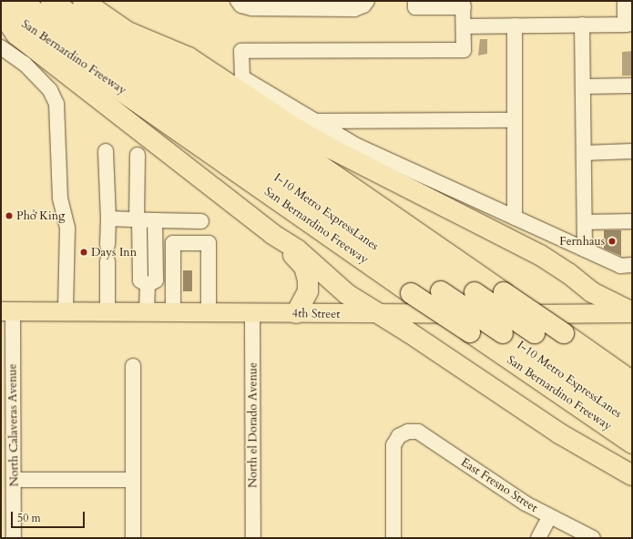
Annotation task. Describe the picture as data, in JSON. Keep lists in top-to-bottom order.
{
  "streets": {
    "highway": ["San Bernardino Freeway", "I-10 Metro ExpressLanes"],
    "main road": ["4th Street"],
    "street": ["North Calaveras Avenue", "North el Dorado Avenue", "East Fresno Street"]
  },
  "crossings": [
    ["4th Street", "North Calaveras Avenue"],
    ["4th Street", "North el Dorado Avenue"]
  ],
  "places": ["Phở King", "Fernhaus", "Days Inn"],
  "scale_bar": "50 m"
}
